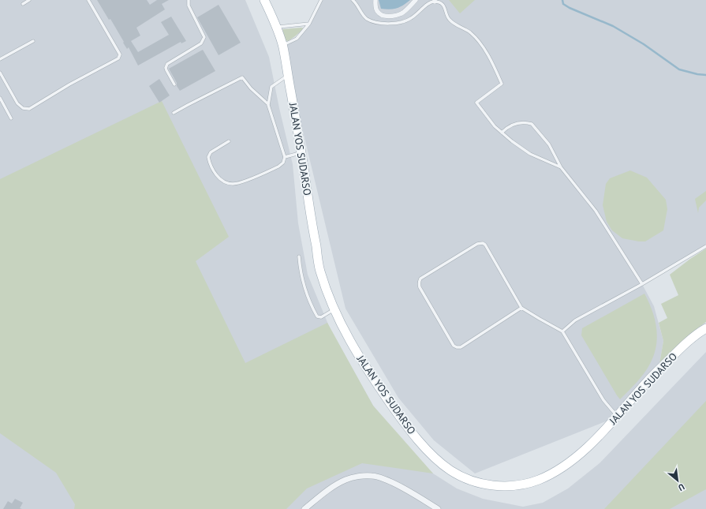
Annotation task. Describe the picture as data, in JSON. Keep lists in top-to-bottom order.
{
  "streets": {
    "main road": ["JALAN YOS SUDARSO"]
  },
  "north": "bottom right"
}
